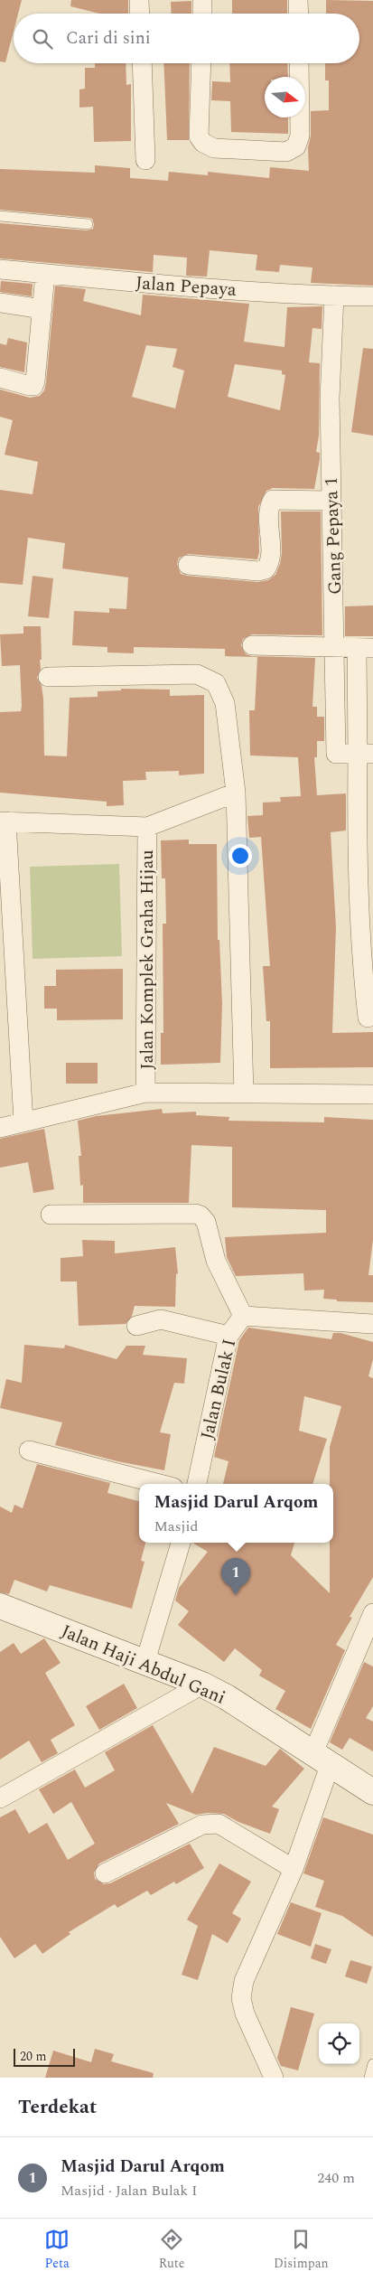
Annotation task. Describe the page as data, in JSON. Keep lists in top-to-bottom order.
{
  "streets": {
    "street": [
      "Jalan Pepaya",
      "Gang Pepaya 1",
      "Jalan Komplek Graha Hijau",
      "Jalan Bulak I",
      "Jalan Haji Abdul Gani"
    ]
  },
  "crossings": [
    ["Jalan Pepaya", "Gang Pepaya 1"]
  ],
  "scale_bar": "20 m",
  "north": "right",
  "page": {
    "search": "Cari di sini",
    "popup": ["Masjid Darul Arqom", "Masjid"],
    "pins": "1",
    "scale": "20 m",
    "heading": "Terdekat",
    "list": [
      {
        "mark": "1",
        "name": "Masjid Darul Arqom",
        "note": "Masjid · Jalan Bulak I",
        "value": "240 m"
      }
    ],
    "nav": ["Peta", "Rute", "Disimpan"]
  }
}
